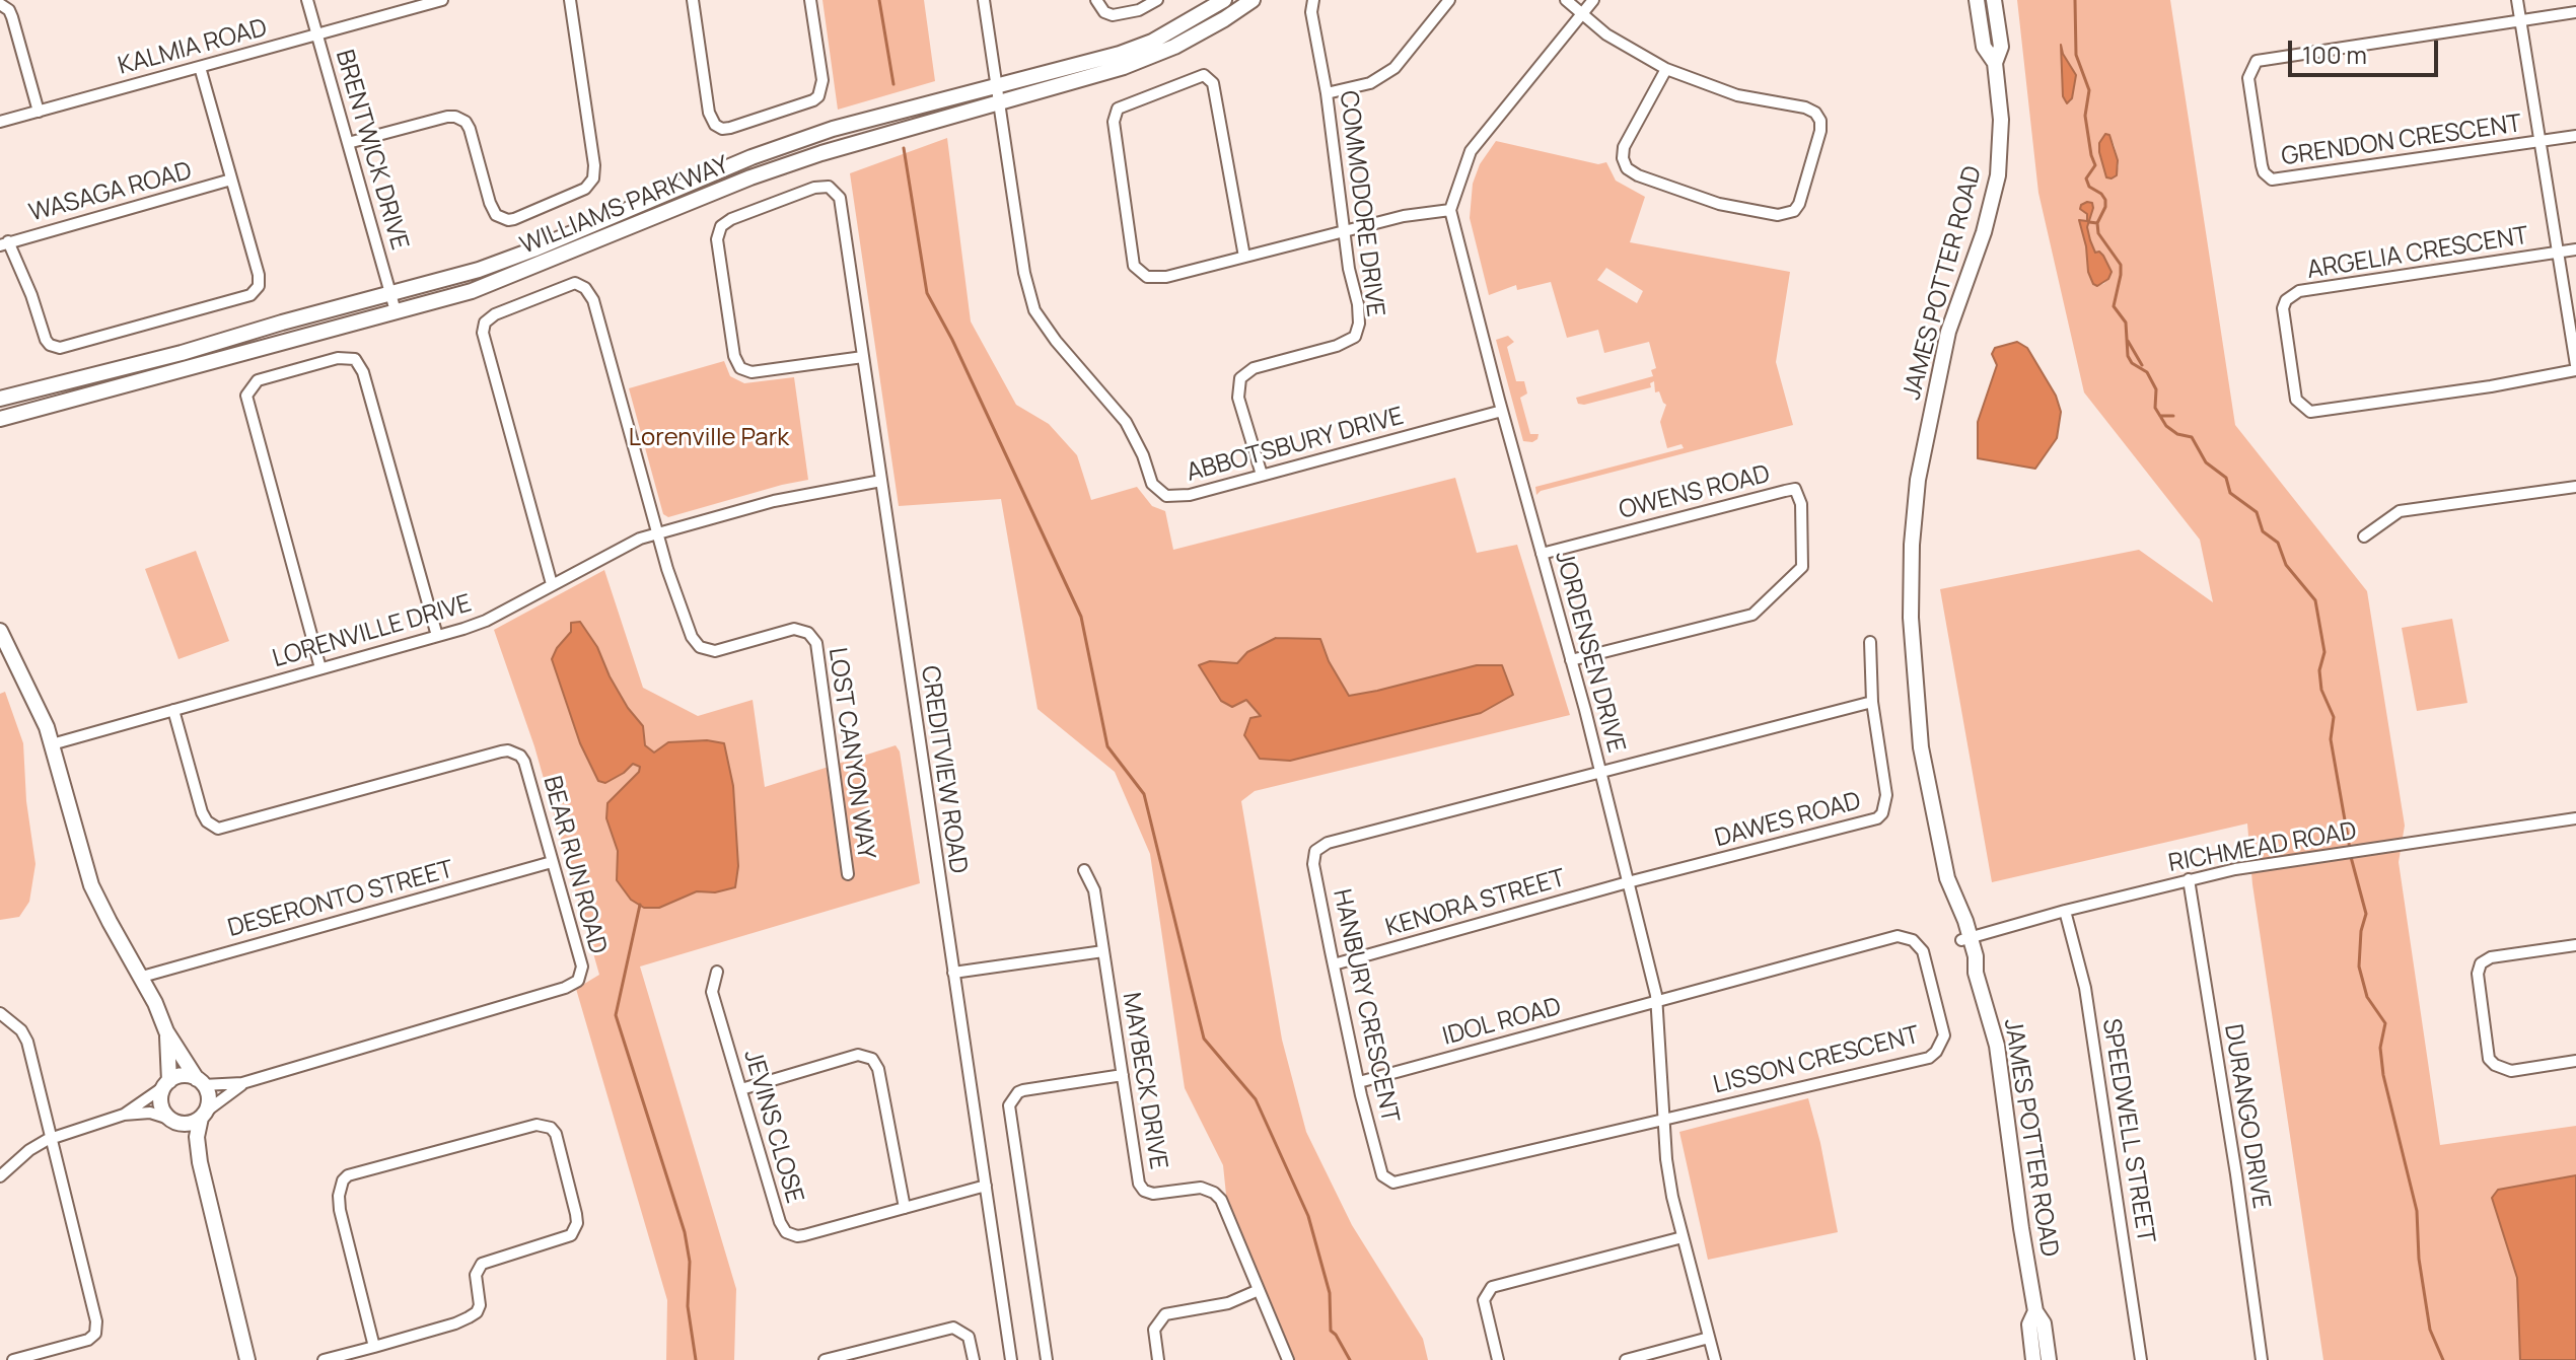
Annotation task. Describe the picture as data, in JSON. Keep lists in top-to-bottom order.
{
  "streets": {
    "main road": ["WILLIAMS PARKWAY", "JAMES POTTER ROAD"],
    "street": [
      "KALMIA ROAD",
      "GRENDON CRESCENT",
      "BRENTWICK DRIVE",
      "WASAGA ROAD",
      "COMMODORE DRIVE",
      "ARGELIA CRESCENT",
      "ABBOTSBURY DRIVE",
      "OWENS ROAD",
      "LORENVILLE DRIVE",
      "JORDENSEN DRIVE",
      "LOST CANYON WAY",
      "CREDITVIEW ROAD",
      "DAWES ROAD",
      "RICHMEAD ROAD",
      "BEAR RUN ROAD",
      "DESERONTO STREET",
      "KENORA STREET",
      "HANBURY CRESCENT",
      "IDOL ROAD",
      "LISSON CRESCENT",
      "MAYBECK DRIVE",
      "DURANGO DRIVE",
      "JEVINS CLOSE",
      "SPEEDWELL STREET"
    ]
  },
  "crossings": [
    ["KALMIA ROAD", "BRENTWICK DRIVE"],
    ["BRENTWICK DRIVE", "WILLIAMS PARKWAY"],
    ["COMMODORE DRIVE", "ABBOTSBURY DRIVE"],
    ["WILLIAMS PARKWAY", "ABBOTSBURY DRIVE"],
    ["JAMES POTTER ROAD", "RICHMEAD ROAD"],
    ["ABBOTSBURY DRIVE", "JORDENSEN DRIVE"],
    ["OWENS ROAD", "JORDENSEN DRIVE"],
    ["LORENVILLE DRIVE", "LOST CANYON WAY"],
    ["LORENVILLE DRIVE", "CREDITVIEW ROAD"],
    ["LORENVILLE DRIVE", "BEAR RUN ROAD"],
    ["JORDENSEN DRIVE", "DAWES ROAD"],
    ["JORDENSEN DRIVE", "KENORA STREET"],
    ["JORDENSEN DRIVE", "HANBURY CRESCENT"],
    ["JORDENSEN DRIVE", "IDOL ROAD"],
    ["JORDENSEN DRIVE", "LISSON CRESCENT"],
    ["CREDITVIEW ROAD", "JEVINS CLOSE"],
    ["DAWES ROAD", "KENORA STREET"],
    ["RICHMEAD ROAD", "DURANGO DRIVE"],
    ["RICHMEAD ROAD", "SPEEDWELL STREET"],
    ["BEAR RUN ROAD", "DESERONTO STREET"],
    ["KENORA STREET", "HANBURY CRESCENT"],
    ["HANBURY CRESCENT", "IDOL ROAD"],
    ["HANBURY CRESCENT", "LISSON CRESCENT"],
    ["IDOL ROAD", "LISSON CRESCENT"]
  ],
  "parks": ["Lorenville Park"],
  "scale_bar": "100 m"
}
